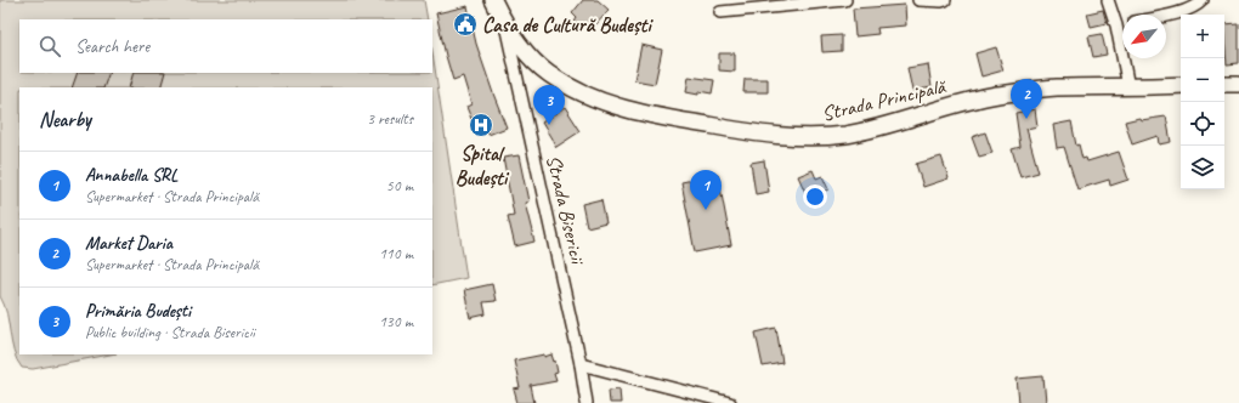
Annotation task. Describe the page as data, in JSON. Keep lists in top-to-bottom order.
{
  "streets": {
    "main road": ["Strada Principală"],
    "street": ["Strada Bisericii"]
  },
  "crossings": [
    ["Strada Principală", "Strada Bisericii"]
  ],
  "places": {
    "public building": ["Casa de Cultură Budești"],
    "hospital": ["Spital Budești"]
  },
  "north": "bottom left",
  "page": {
    "map_buttons": ["+", "−"],
    "search": "Search here",
    "pins": ["2", "3", "1"],
    "heading": ["Nearby", "3 results"],
    "list": [
      {
        "mark": "1",
        "name": "Annabella SRL",
        "note": "Supermarket · Strada Principală",
        "value": "50 m"
      },
      {
        "mark": "2",
        "name": "Market Daria",
        "note": "Supermarket · Strada Principală",
        "value": "110 m"
      },
      {
        "mark": "3",
        "name": "Primăria Budești",
        "note": "Public building · Strada Bisericii",
        "value": "130 m"
      }
    ]
  }
}
